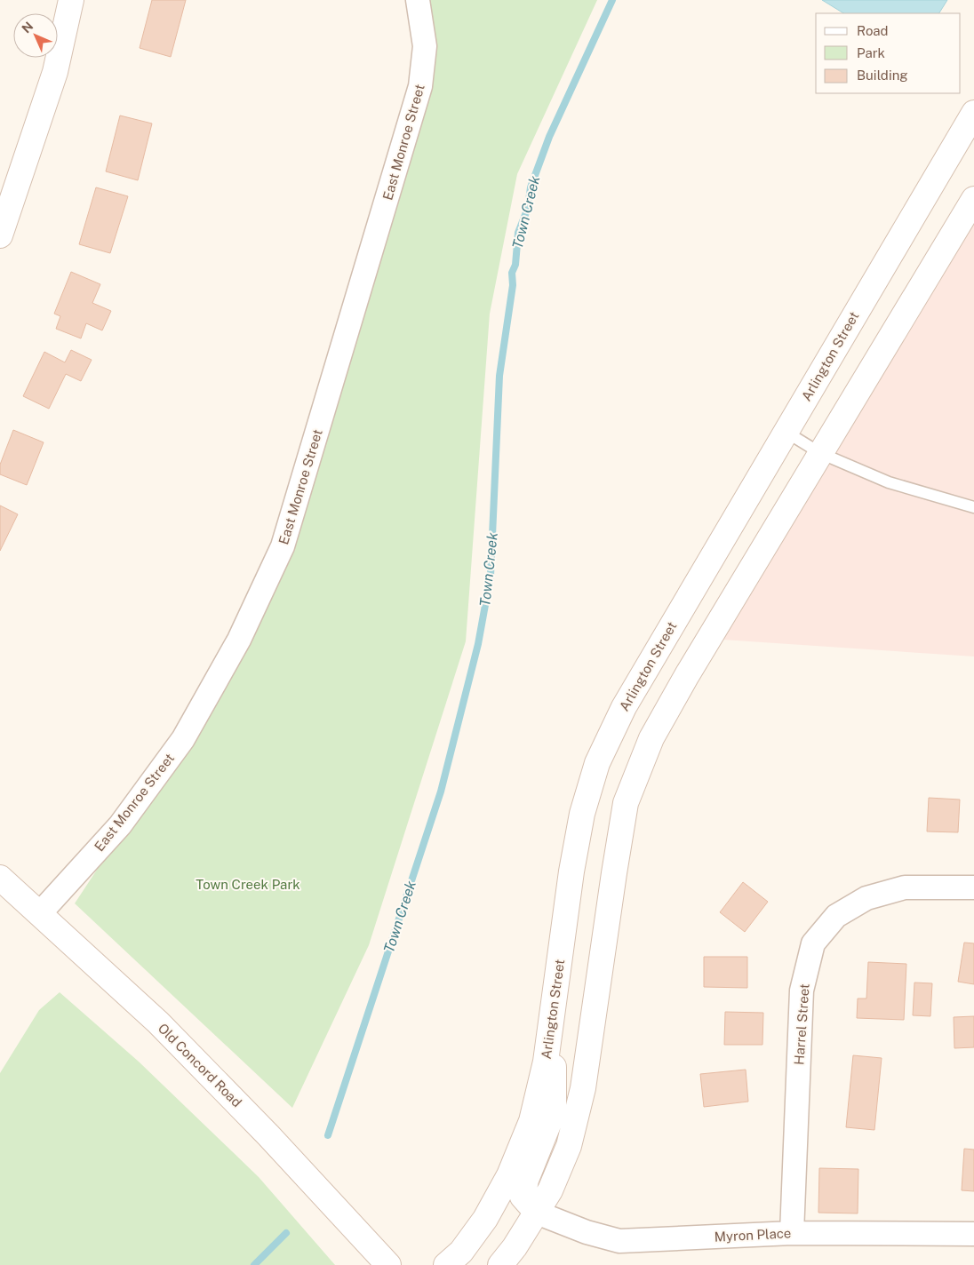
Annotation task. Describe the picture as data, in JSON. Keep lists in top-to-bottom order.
{
  "streets": {
    "street": [
      "East Monroe Street",
      "Arlington Street",
      "Harrel Street",
      "Old Concord Road",
      "Myron Place"
    ]
  },
  "crossings": [
    ["East Monroe Street", "Old Concord Road"],
    ["Harrel Street", "Myron Place"]
  ],
  "water": ["Town Creek"],
  "parks": ["Town Creek Park"],
  "legend": ["Road", "Park", "Building"],
  "north": "top left"
}
